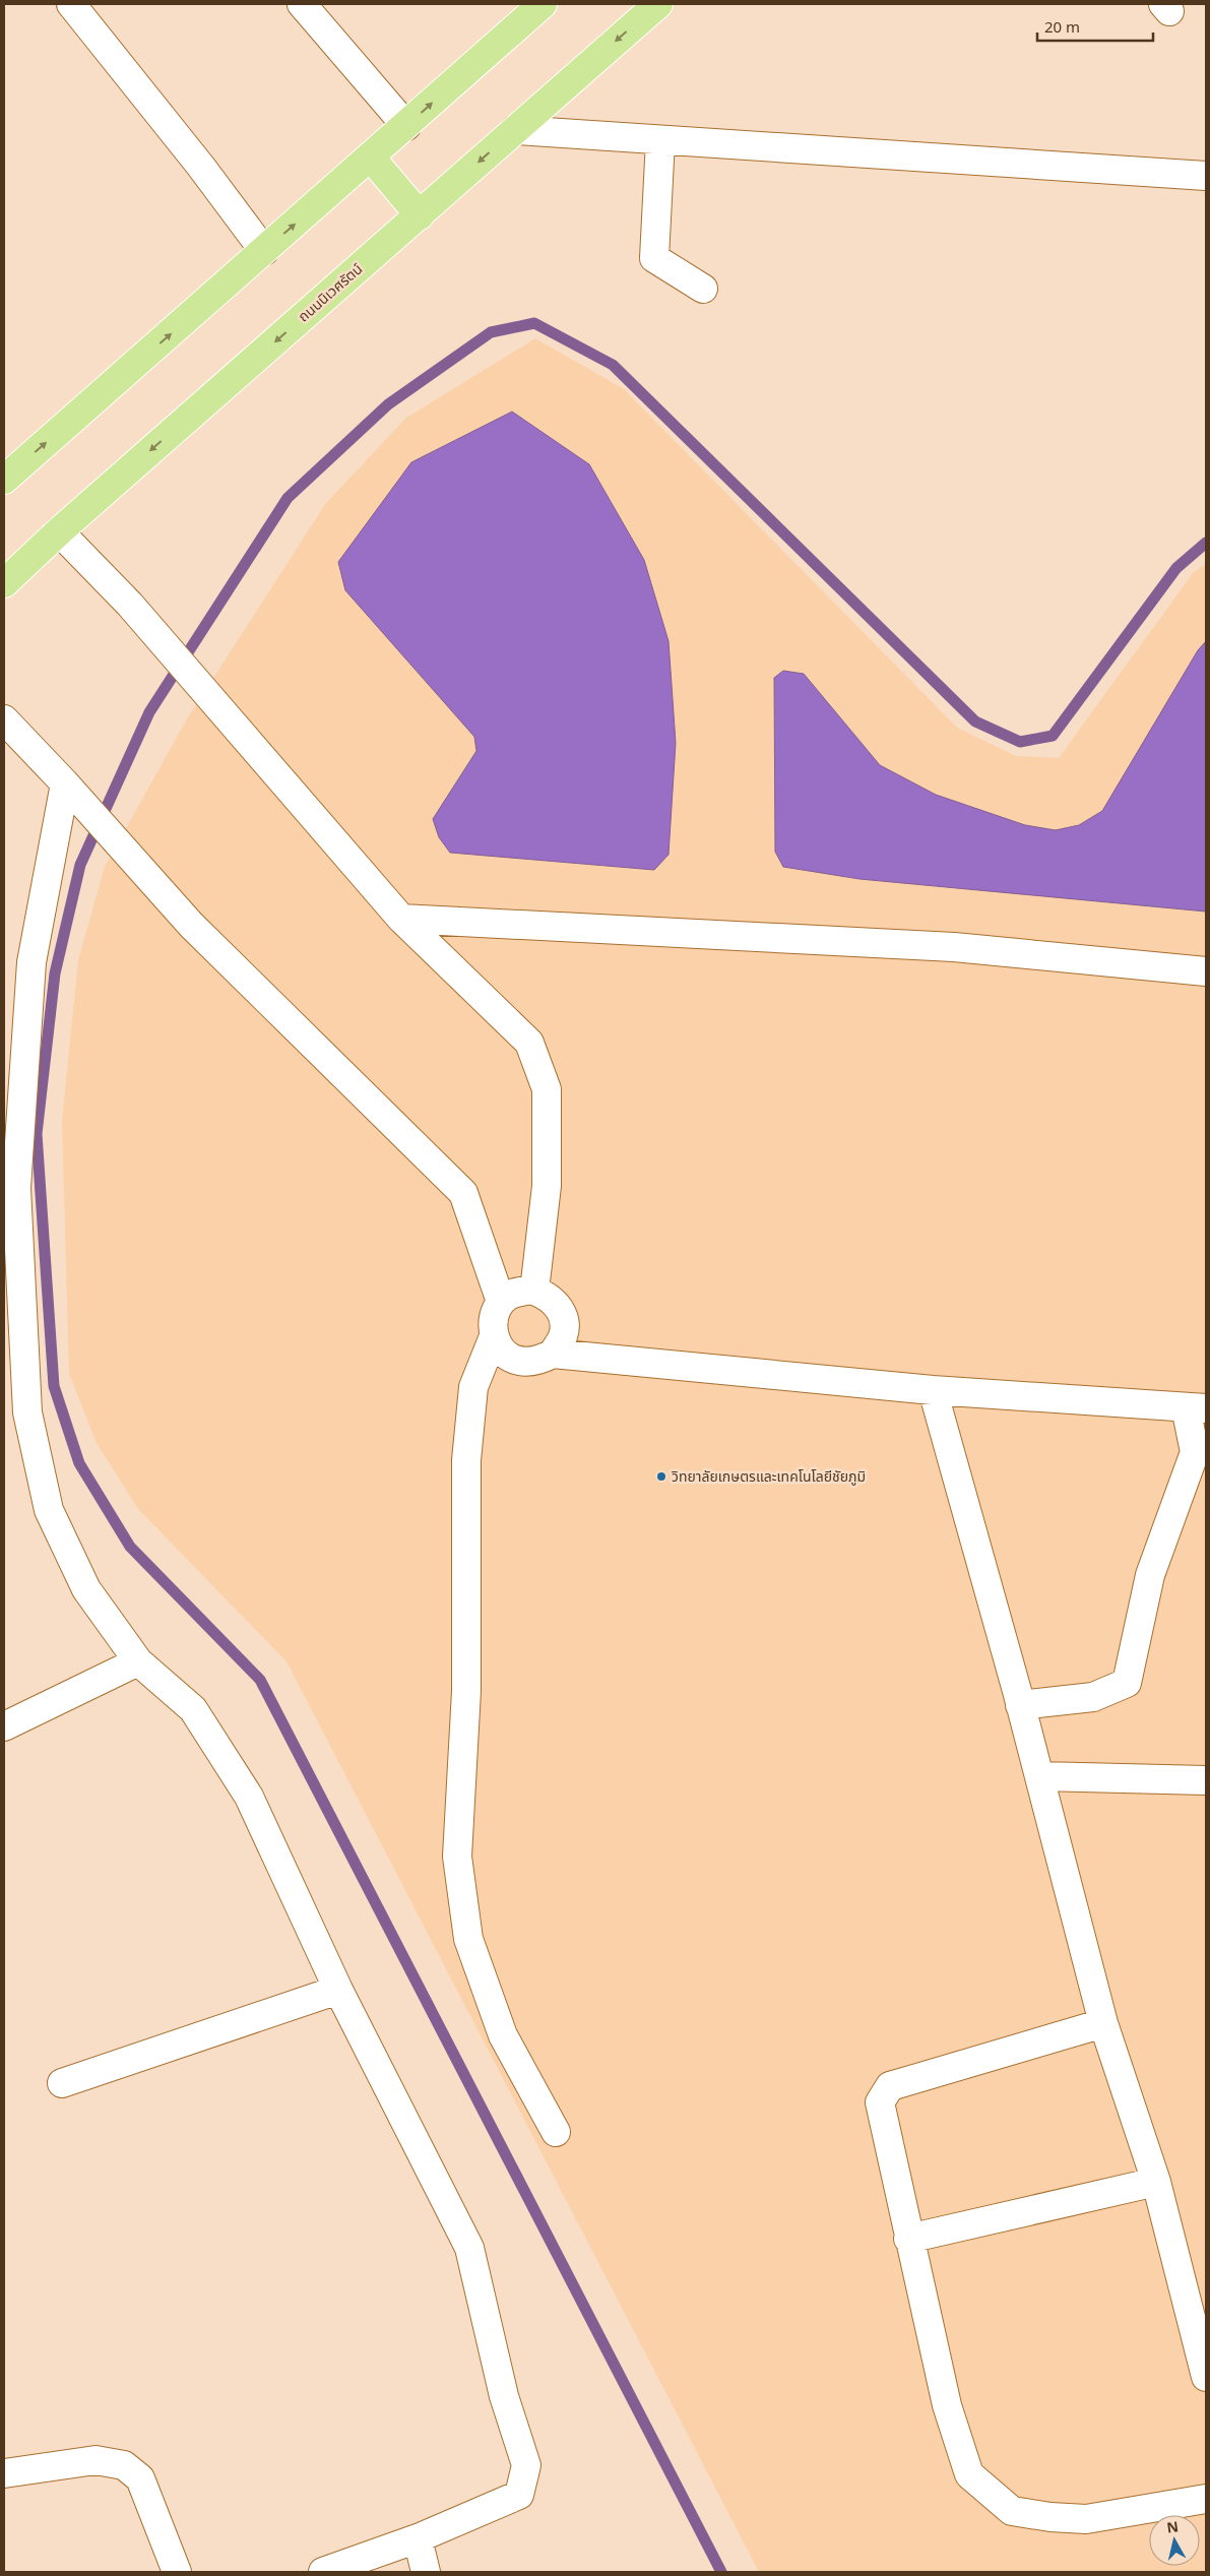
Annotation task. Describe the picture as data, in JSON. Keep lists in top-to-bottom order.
{
  "streets": {
    "main road": ["ถนนนิเวศรัตน์"]
  },
  "places": ["วิทยาลัยเกษตรและเทคโนโลยีชัยภูมิ"],
  "scale_bar": "20 m",
  "north": "top"
}
